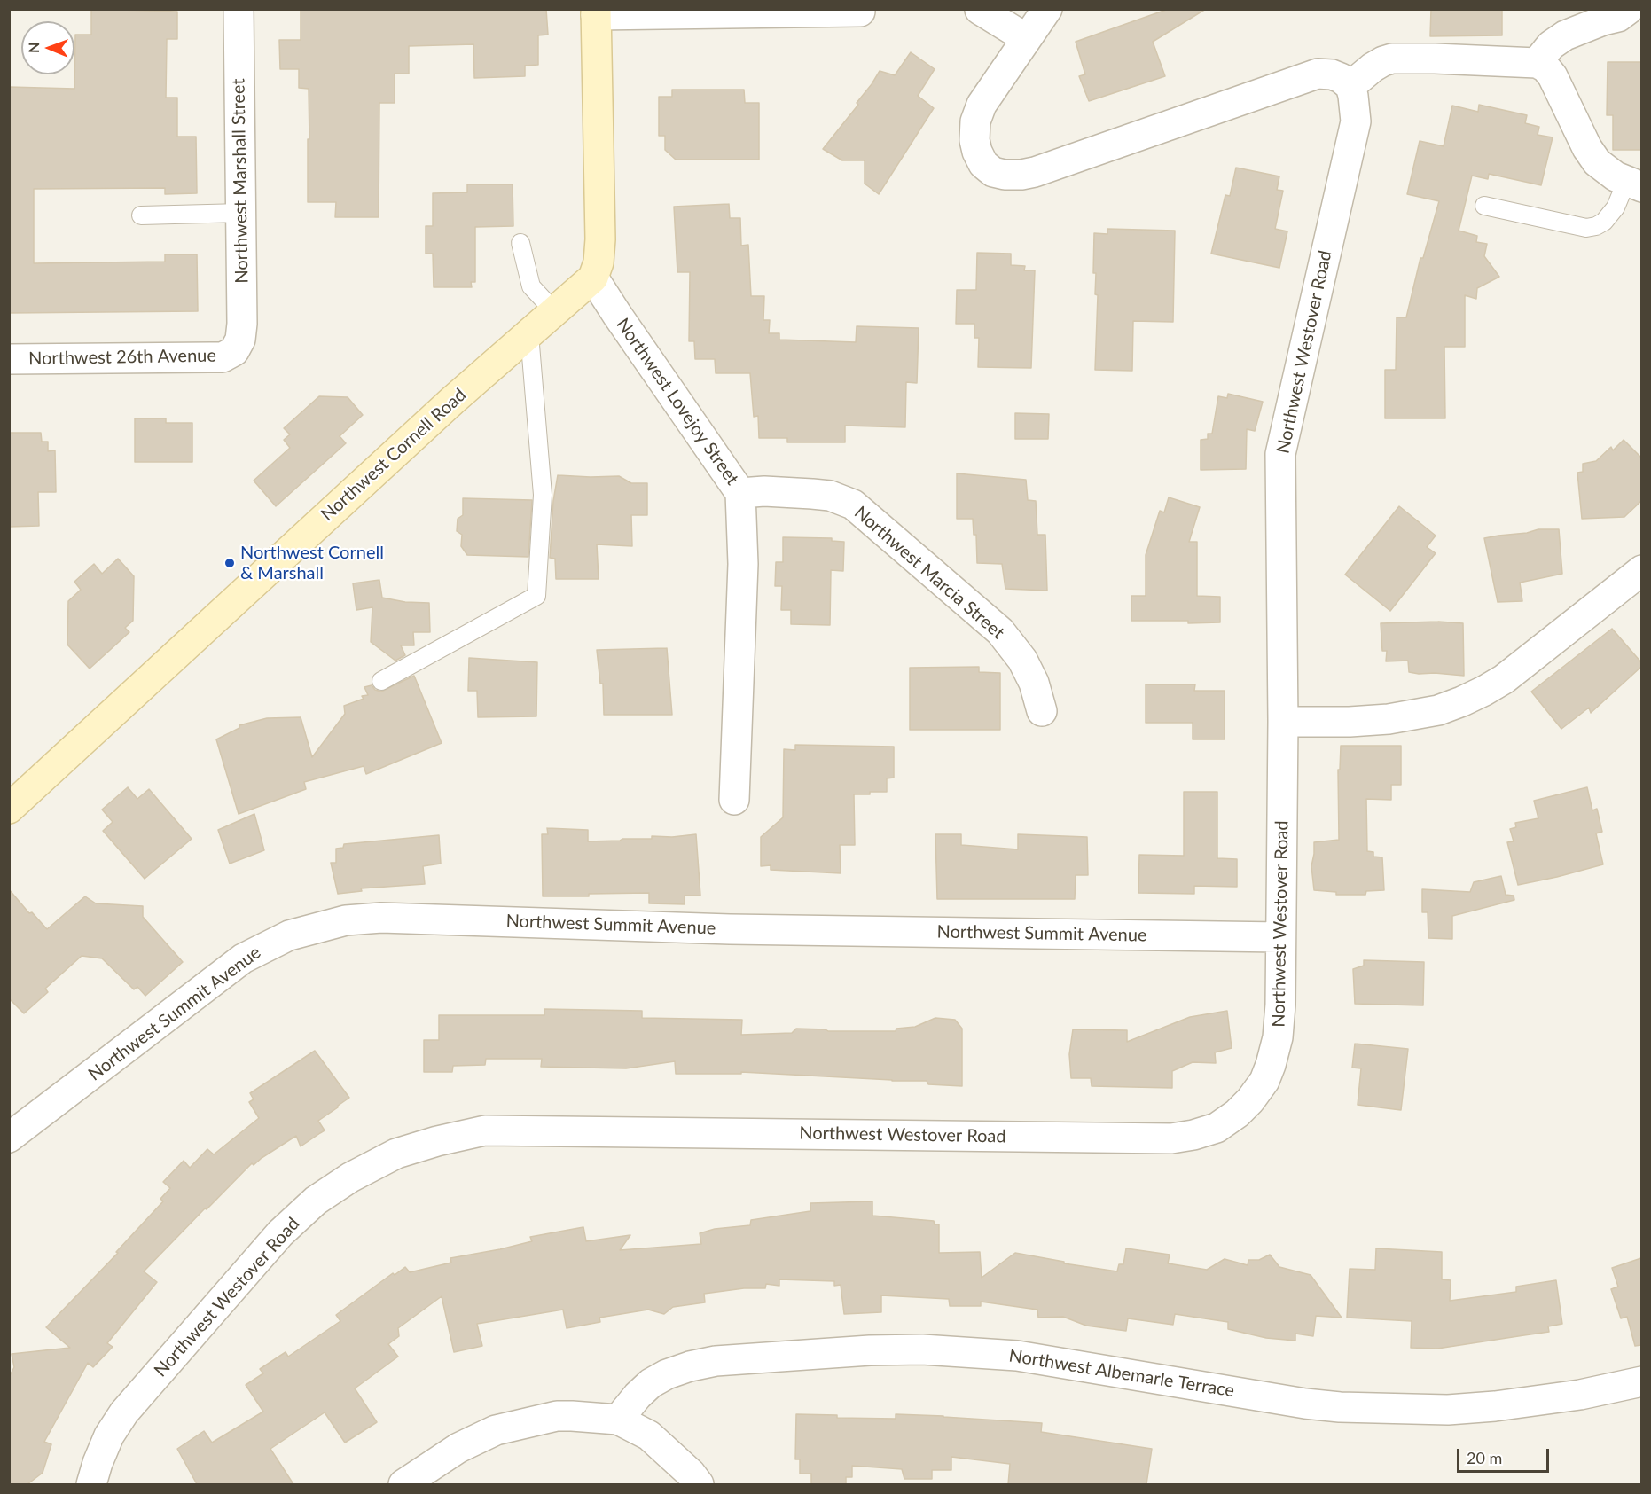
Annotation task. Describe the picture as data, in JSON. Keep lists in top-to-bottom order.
{
  "streets": {
    "main road": ["Northwest Cornell Road"],
    "street": [
      "Northwest Marshall Street",
      "Northwest Westover Road",
      "Northwest 26th Avenue",
      "Northwest Lovejoy Street",
      "Northwest Marcia Street",
      "Northwest Summit Avenue",
      "Northwest Albemarle Terrace"
    ]
  },
  "crossings": [
    ["Northwest Marshall Street", "Northwest 26th Avenue"],
    ["Northwest Westover Road", "Northwest Summit Avenue"],
    ["Northwest Lovejoy Street", "Northwest Cornell Road"],
    ["Northwest Lovejoy Street", "Northwest Marcia Street"]
  ],
  "places": ["Northwest Cornell & Marshall"],
  "scale_bar": "20 m",
  "north": "left"
}
